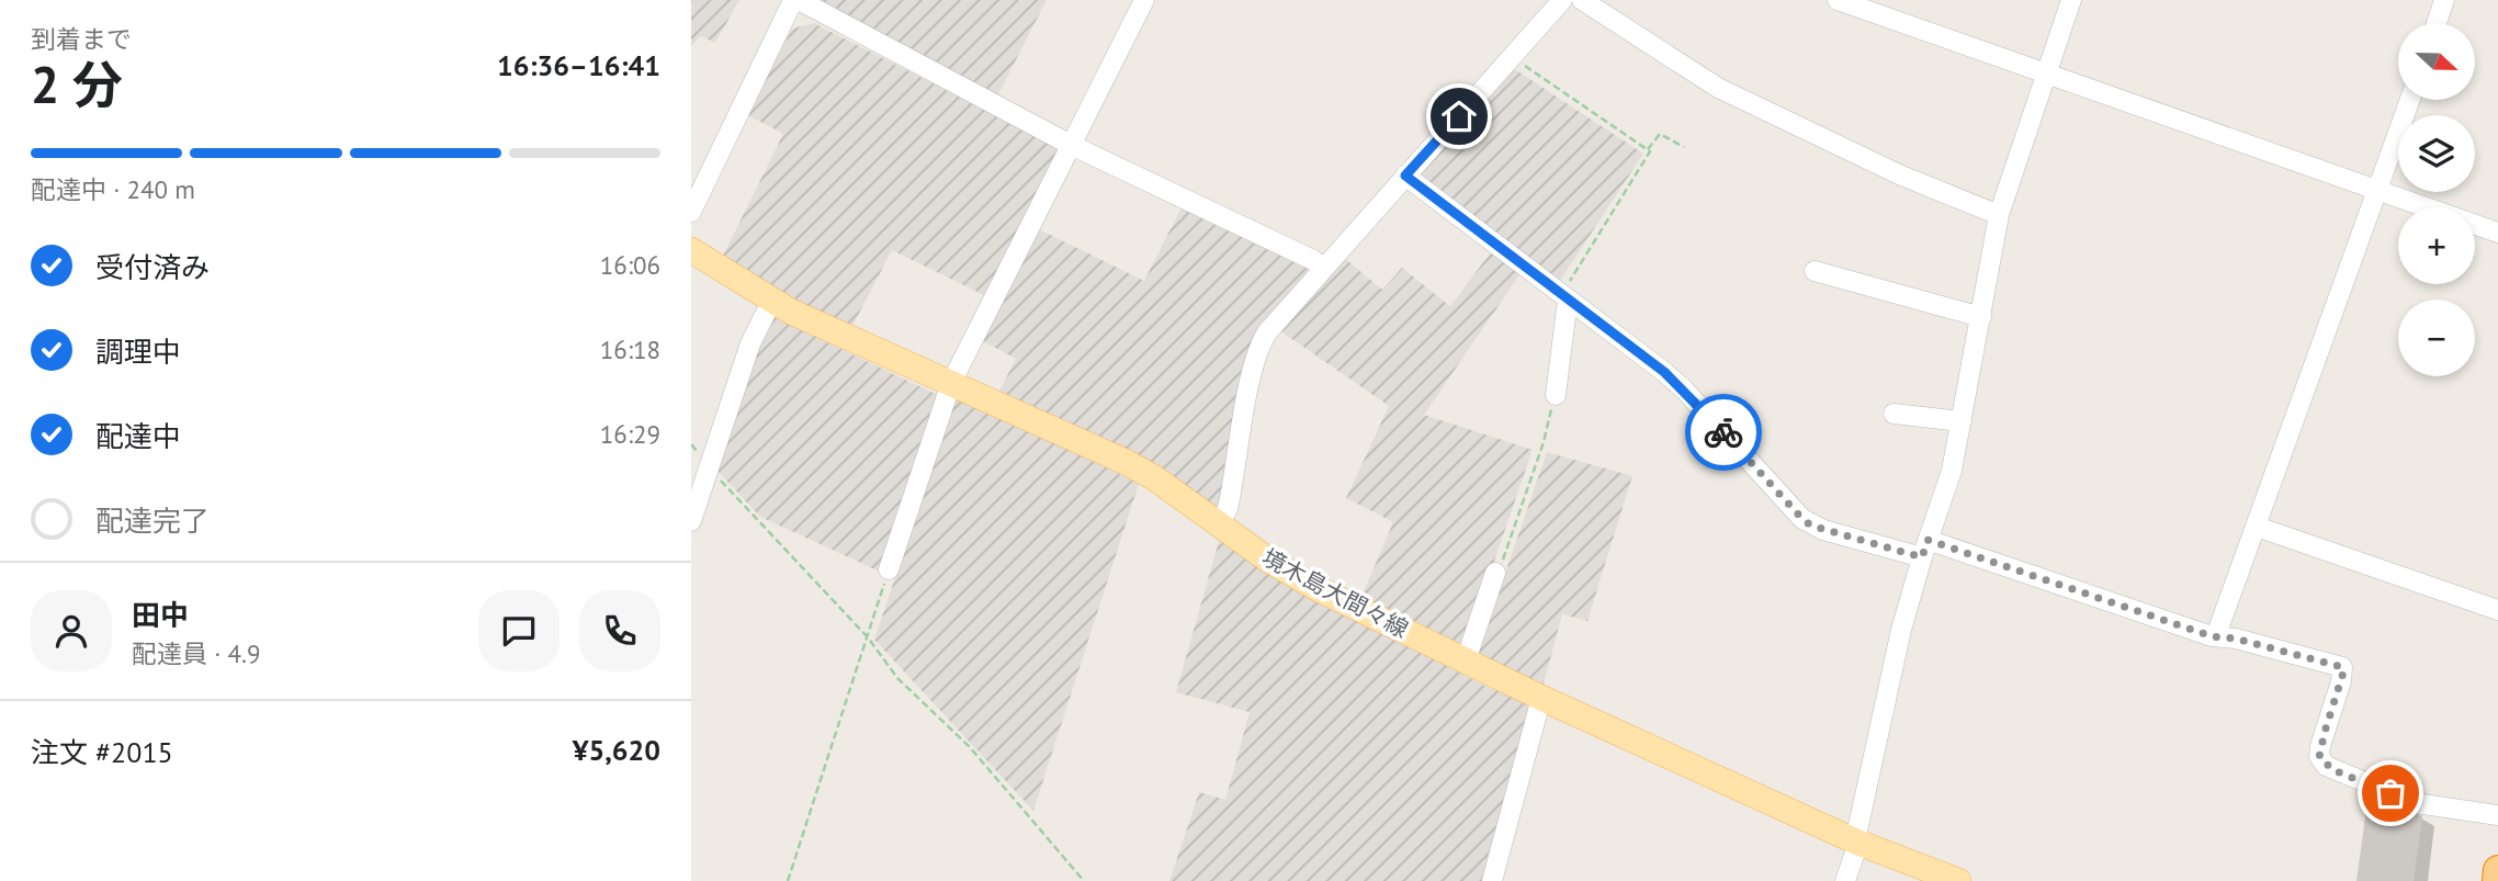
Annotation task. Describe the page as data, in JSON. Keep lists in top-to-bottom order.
{
  "streets": {
    "main road": ["境木島大間々線"]
  },
  "north": "right",
  "page": {
    "heading": ["2 分", "到着まで", "16:36–16:41"],
    "panel": [
      "田中",
      "配達員 · 4.9",
      "注文 #2015",
      "¥5,620"
    ],
    "map_buttons": ["+", "−"],
    "bar": "配達中 · 240 m",
    "list": [
      ["受付済み", "16:06"],
      ["調理中", "16:18"],
      ["配達中", "16:29"],
      "配達完了"
    ]
  }
}
